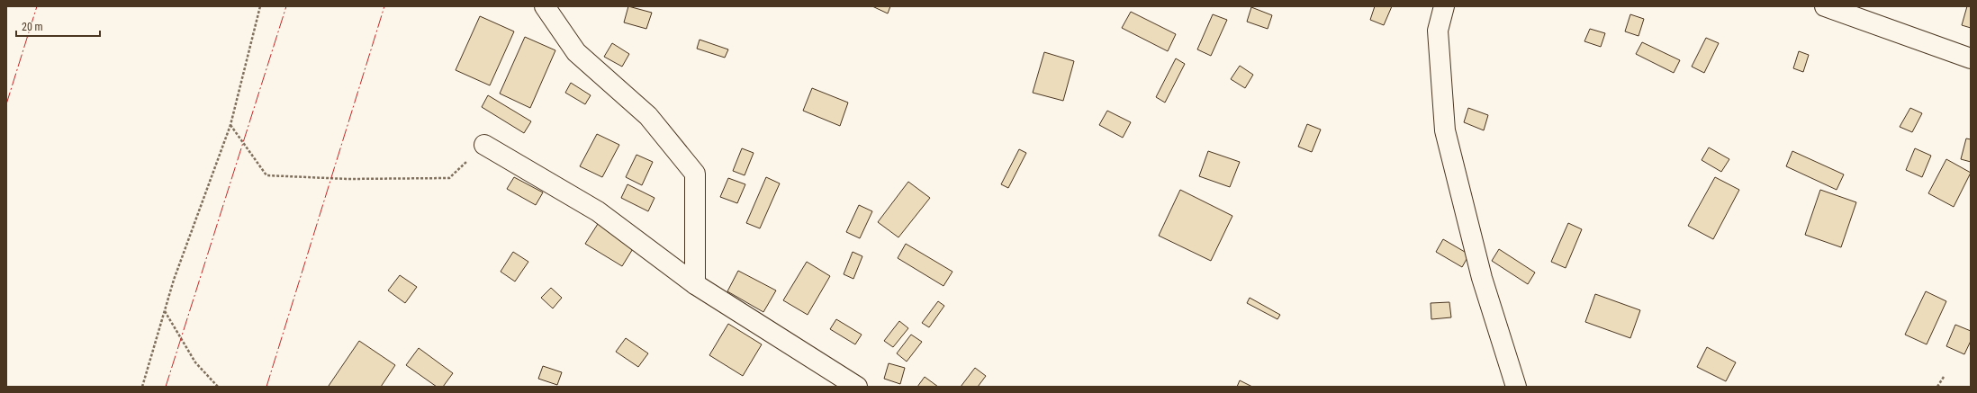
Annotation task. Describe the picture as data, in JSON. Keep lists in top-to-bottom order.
{
  "scale_bar": "20 m"
}
